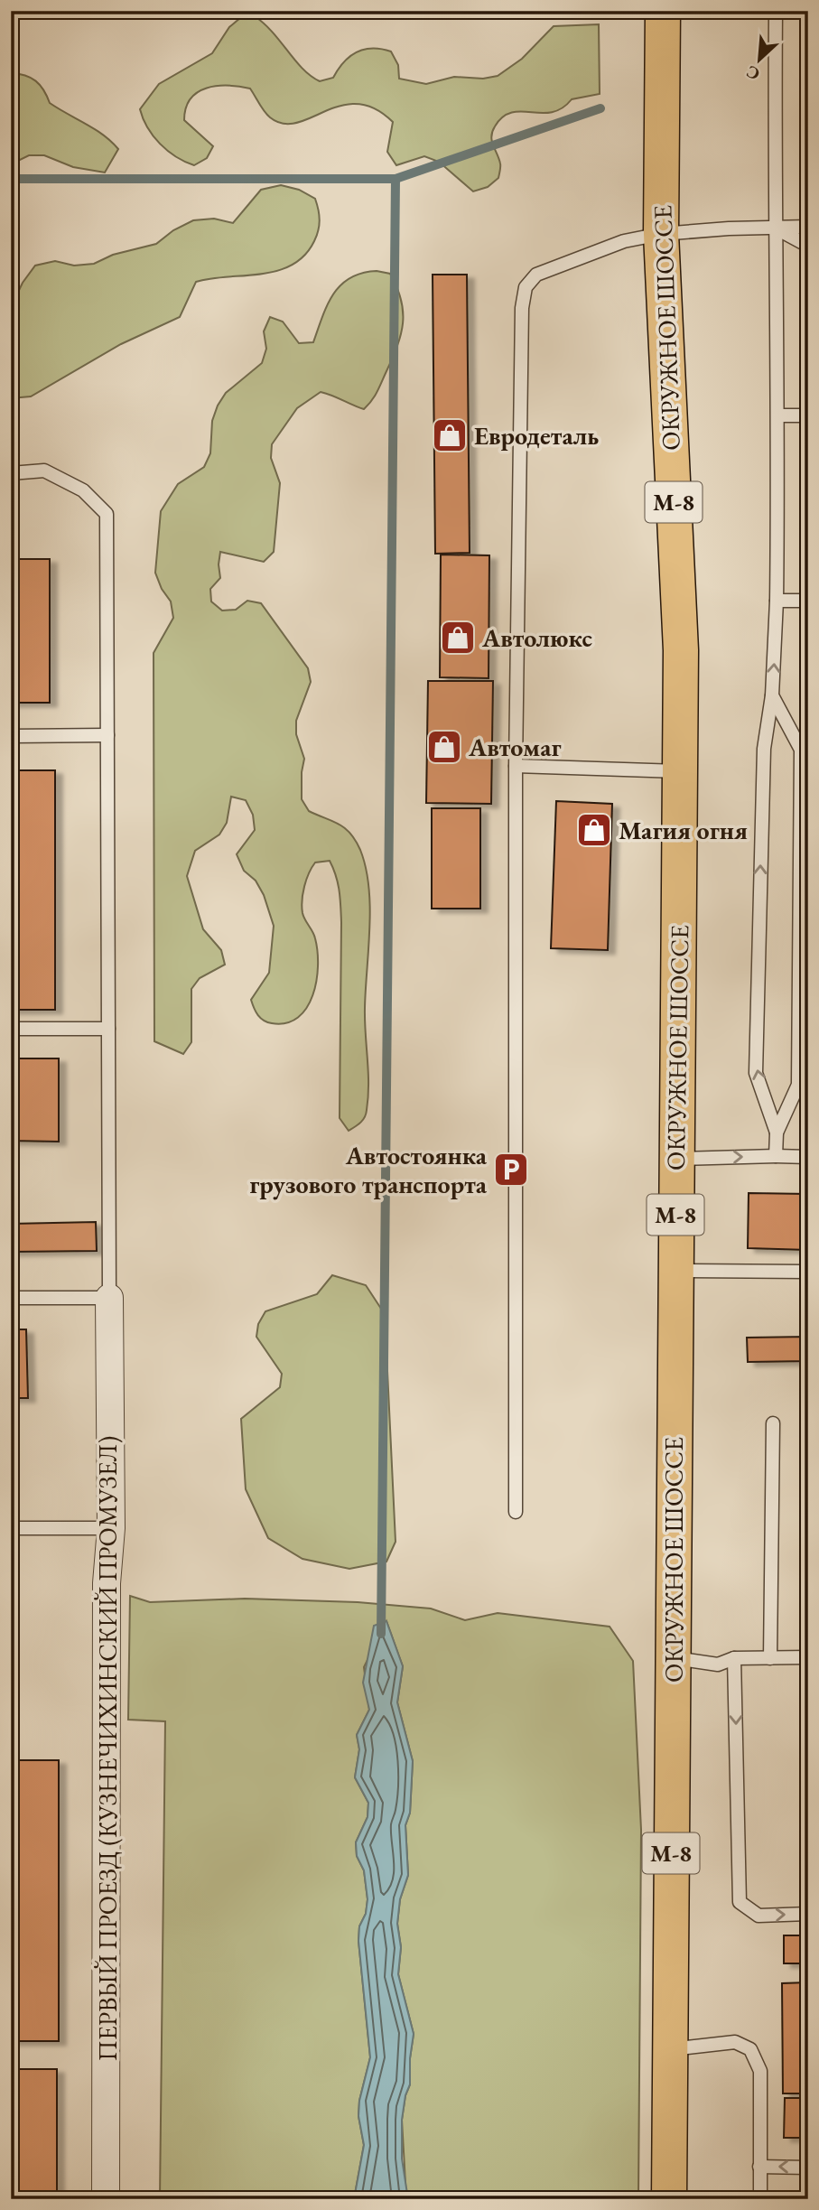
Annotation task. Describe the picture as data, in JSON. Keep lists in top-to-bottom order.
{
  "streets": {
    "main road": ["ОКРУЖНОЕ ШОССЕ", "М-8"],
    "street": ["ПЕРВЫЙ ПРОЕЗД (КУЗНЕЧИХИНСКИЙ ПРОМУЗЕЛ)"]
  },
  "places": {
    "shop": [
      "Евродеталь",
      "Автолюкс",
      "Автомаг",
      "Магия огня"
    ],
    "parking": ["Автостоянка грузового транспорта"]
  },
  "north": "bottom left"
}
